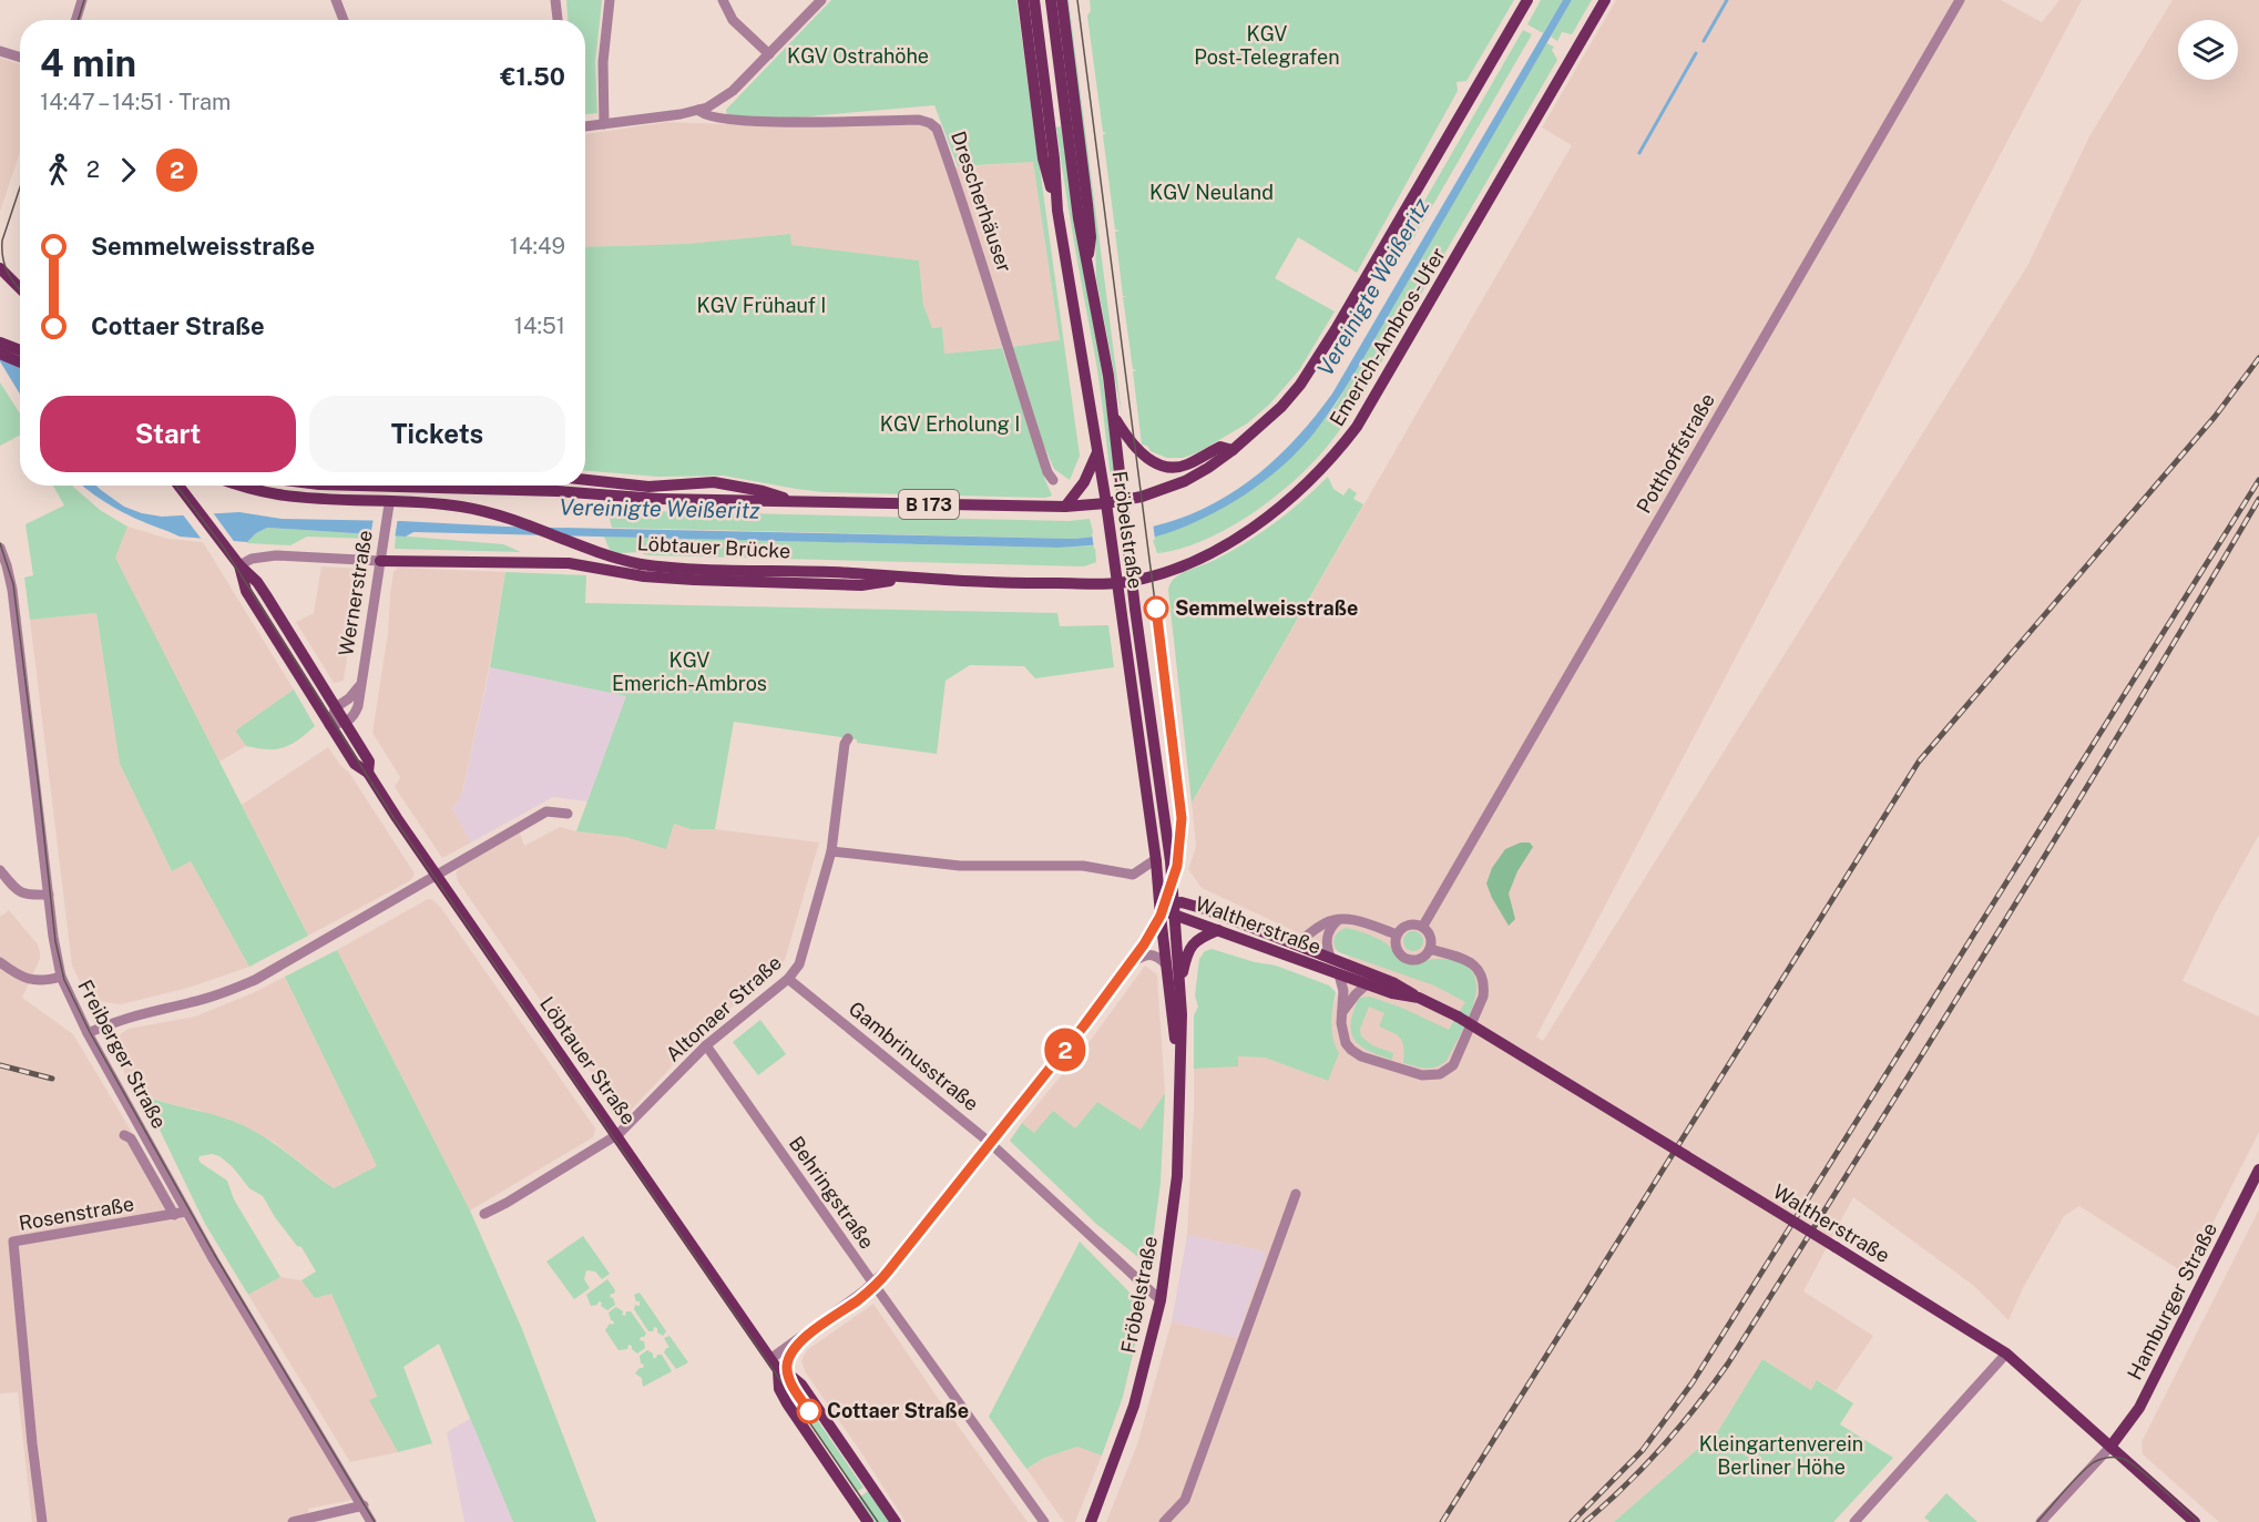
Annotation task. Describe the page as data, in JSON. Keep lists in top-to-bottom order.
{
  "streets": {
    "main road": [
      "Emerich-Ambros-Ufer",
      "B 173",
      "Fröbelstraße",
      "Löbtauer Brücke",
      "Waltherstraße",
      "Löbtauer Straße",
      "Hamburger Straße"
    ],
    "street": [
      "Drescherhäuser",
      "Potthoffstraße",
      "Wernerstraße",
      "Altonaer Straße",
      "Freiberger Straße",
      "Gambrinusstraße",
      "Behringstraße",
      "Rosenstraße"
    ]
  },
  "crossings": [
    ["Emerich-Ambros-Ufer", "Fröbelstraße"],
    ["Emerich-Ambros-Ufer", "Löbtauer Brücke"],
    ["Fröbelstraße", "Waltherstraße"],
    ["Fröbelstraße", "Gambrinusstraße"],
    ["Wernerstraße", "Löbtauer Straße"],
    ["Waltherstraße", "Hamburger Straße"],
    ["Altonaer Straße", "Gambrinusstraße"],
    ["Altonaer Straße", "Löbtauer Straße"],
    ["Altonaer Straße", "Behringstraße"],
    ["Freiberger Straße", "Rosenstraße"]
  ],
  "water": ["Vereinigte Weißeritz"],
  "parks": [
    "KGV Post-Telegrafen",
    "KGV Ostrahöhe",
    "KGV Neuland",
    "KGV Frühauf I",
    "KGV Erholung I",
    "KGV Emerich-Ambros",
    "Kleingartenverein Berliner Höhe"
  ],
  "places": ["Semmelweisstraße", "Cottaer Straße"],
  "lines": ["tram line 2"],
  "page": {
    "on_map": "2",
    "heading": ["4 min", "14:47 – 14:51 · Tram", "€1.50"],
    "legs": ["2", "2"],
    "list": [
      {
        "name": "Semmelweisstraße",
        "value": "14:49"
      },
      {
        "name": "Cottaer Straße",
        "value": "14:51"
      }
    ],
    "buttons": ["Start", "Tickets"]
  }
}
